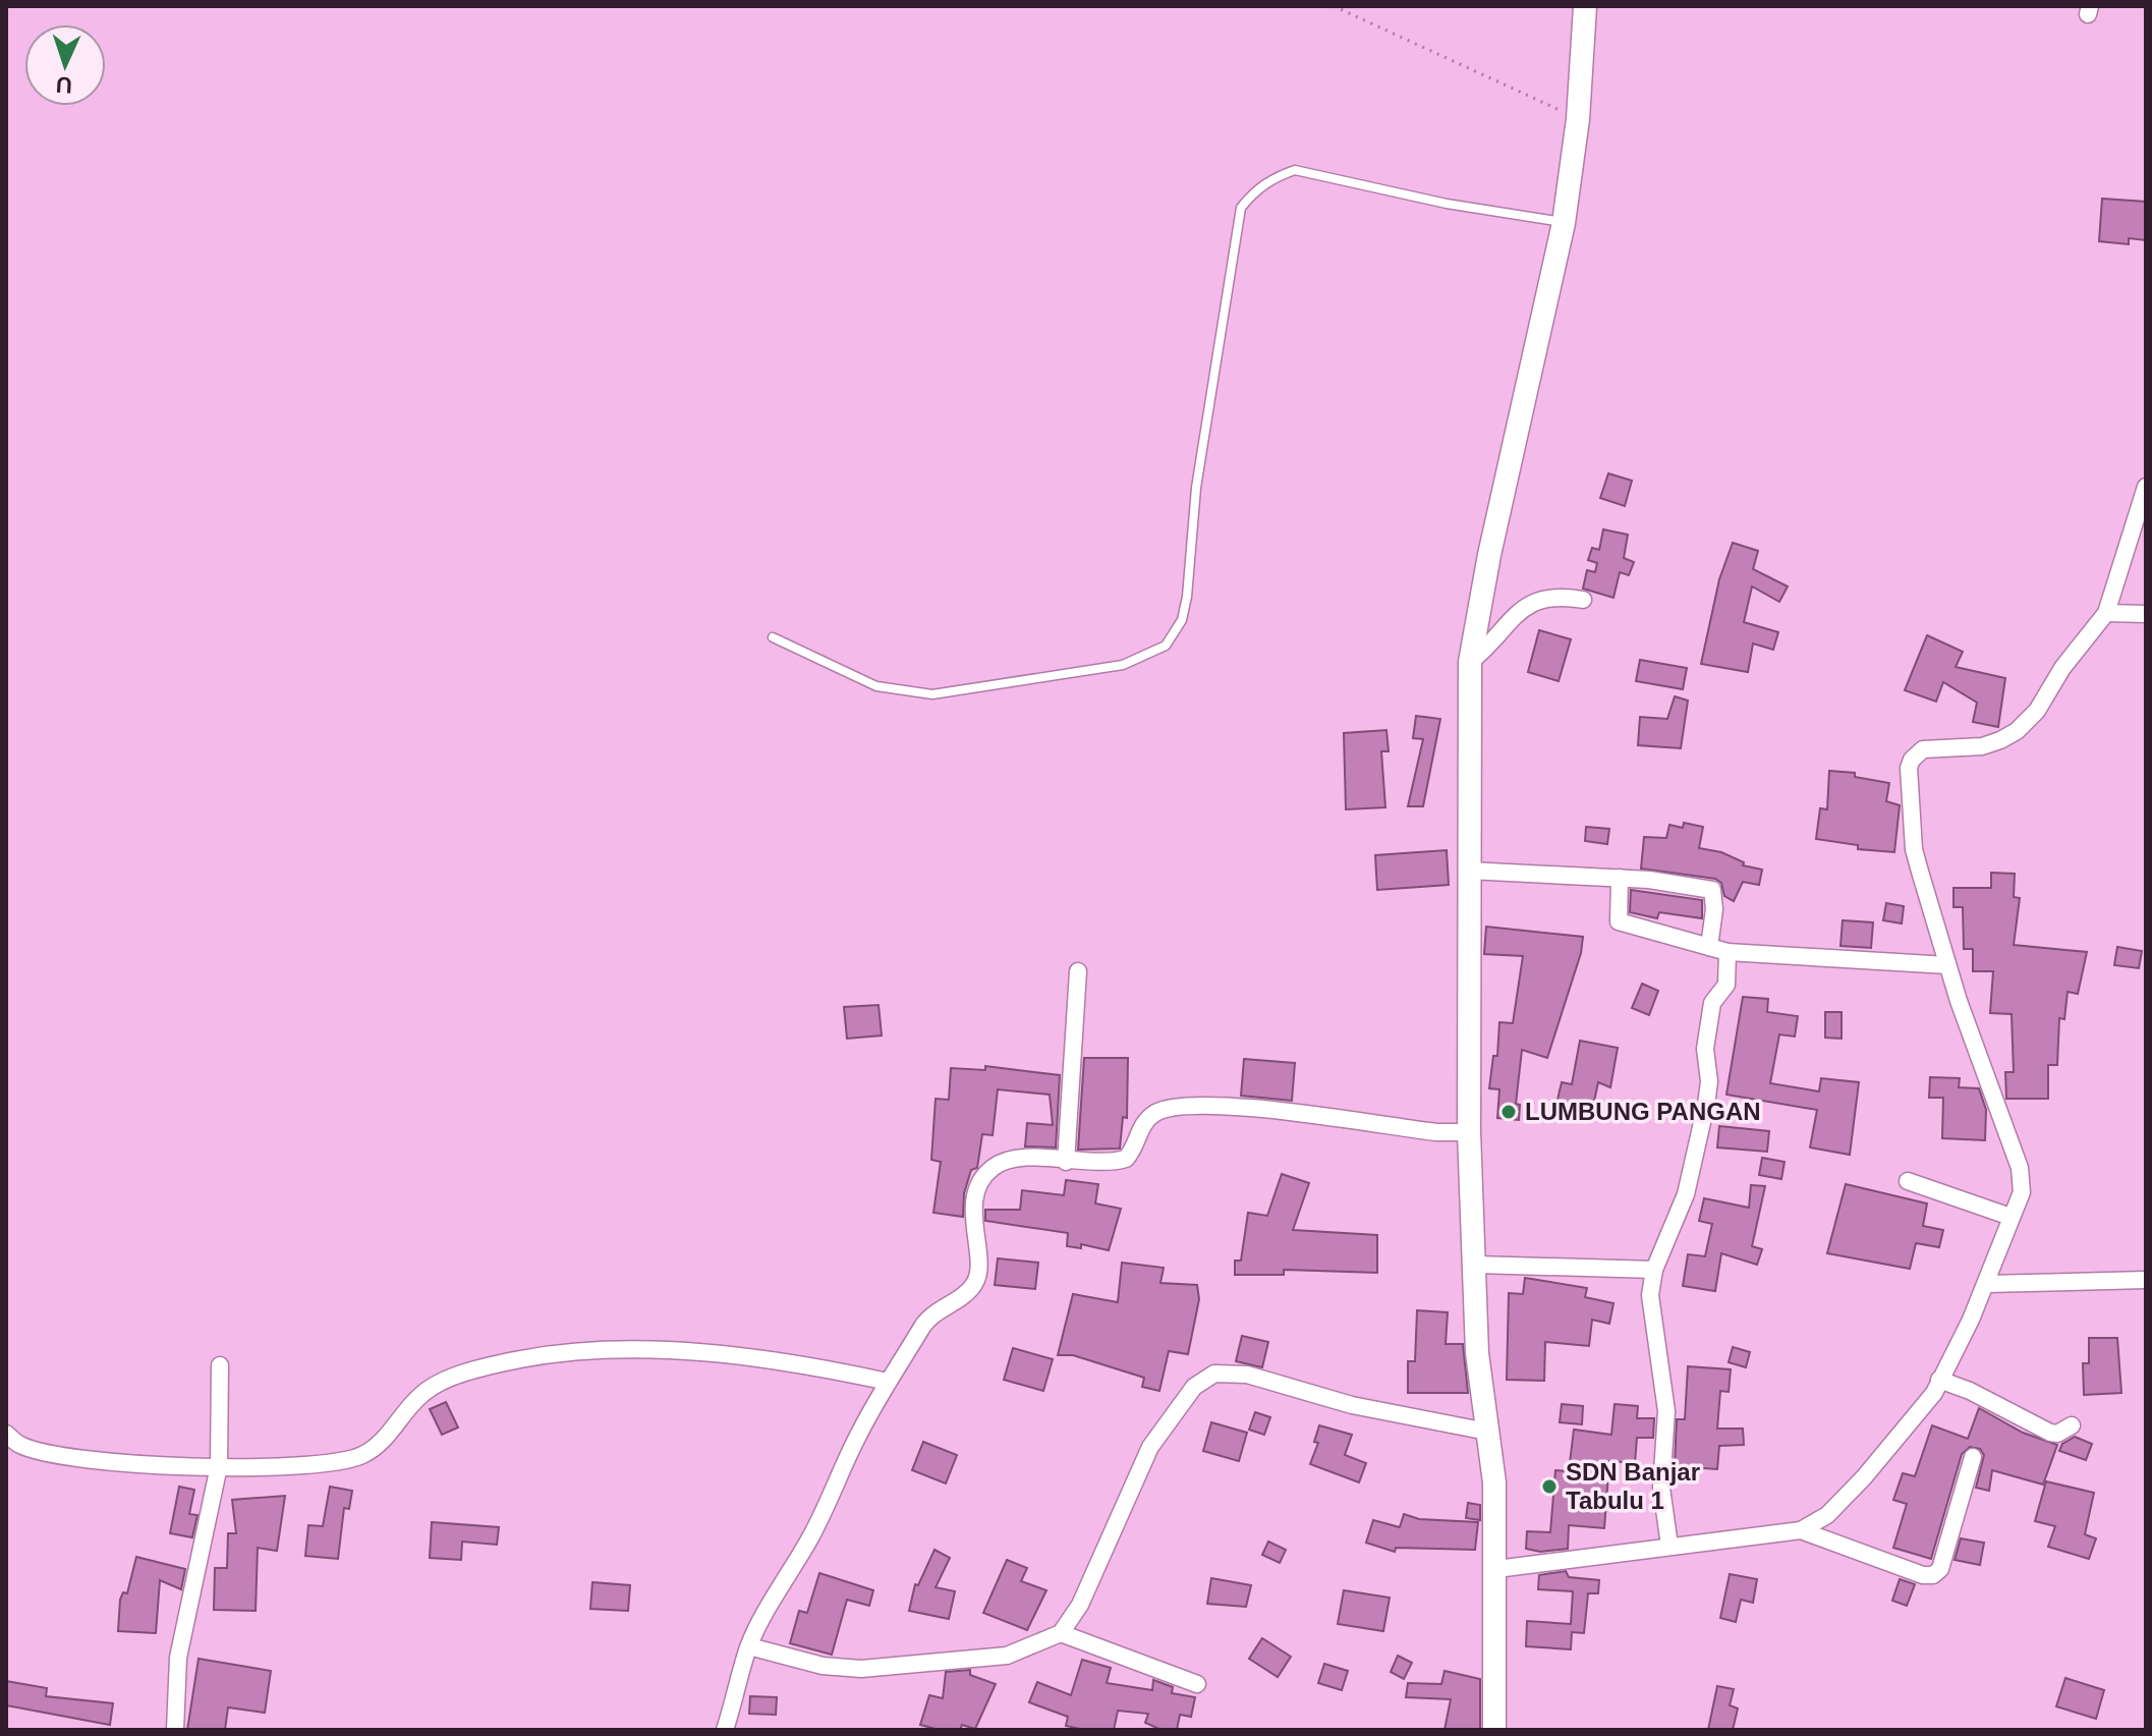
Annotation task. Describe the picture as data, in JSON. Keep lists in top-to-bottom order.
{
  "places": ["LUMBUNG PANGAN", "SDN Banjar Tabulu 1"],
  "north": "bottom"
}
